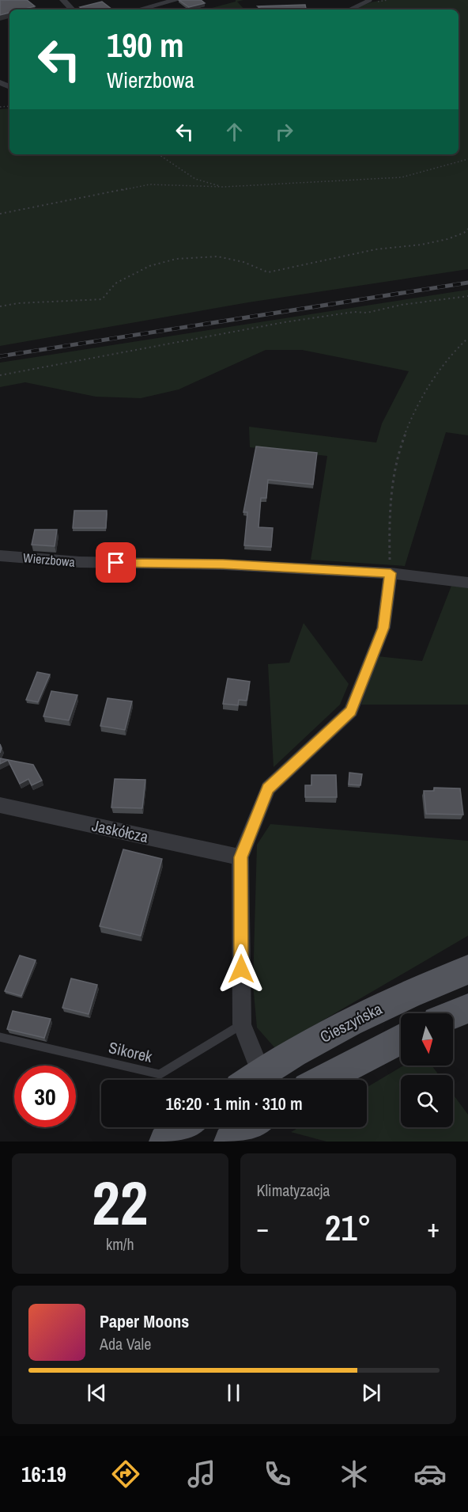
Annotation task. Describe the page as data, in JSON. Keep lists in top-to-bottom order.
{
  "streets": {
    "main road": ["Cieszyńska"],
    "street": ["Wierzbowa", "Jaskółcza"],
    "lane": ["Sikorek"]
  },
  "north": "bottom",
  "page": {
    "turn": ["190 m", "Wierzbowa"],
    "limit": "30",
    "trip": "16:20 · 1 min · 310 m",
    "tile": [
      ["22", "km/h"],
      "Klimatyzacja"
    ],
    "heat": ["−", "21°", "+"],
    "song": ["Paper Moons", "Ada Vale"],
    "tabs": "16:19"
  }
}
